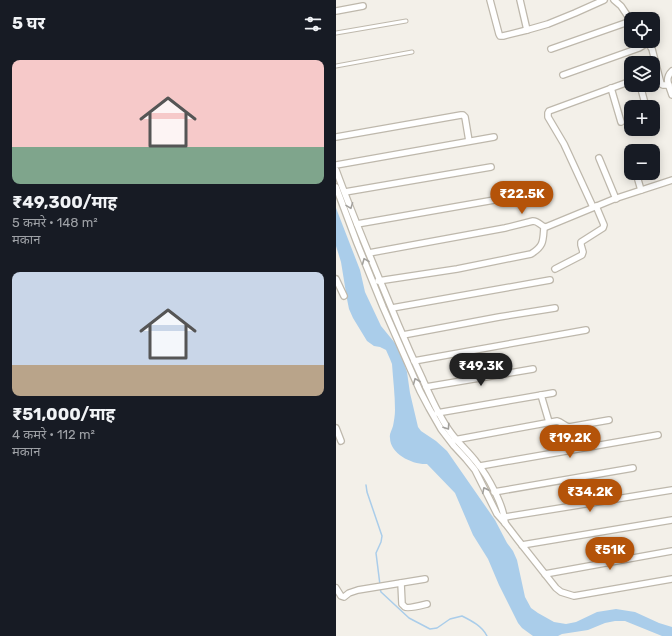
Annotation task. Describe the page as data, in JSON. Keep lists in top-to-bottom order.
{
  "page": {
    "heading": "5 घर",
    "map_buttons": ["+", "−"],
    "list": [
      {
        "name": "₹49,300/माह",
        "note": "5 कमरे · 148 m² · मकान"
      },
      {
        "name": "₹51,000/माह",
        "note": "4 कमरे · 112 m² · मकान"
      }
    ],
    "price": [
      "₹22.5K",
      "₹49.3K",
      "₹19.2K",
      "₹34.2K",
      "₹51K"
    ]
  }
}
